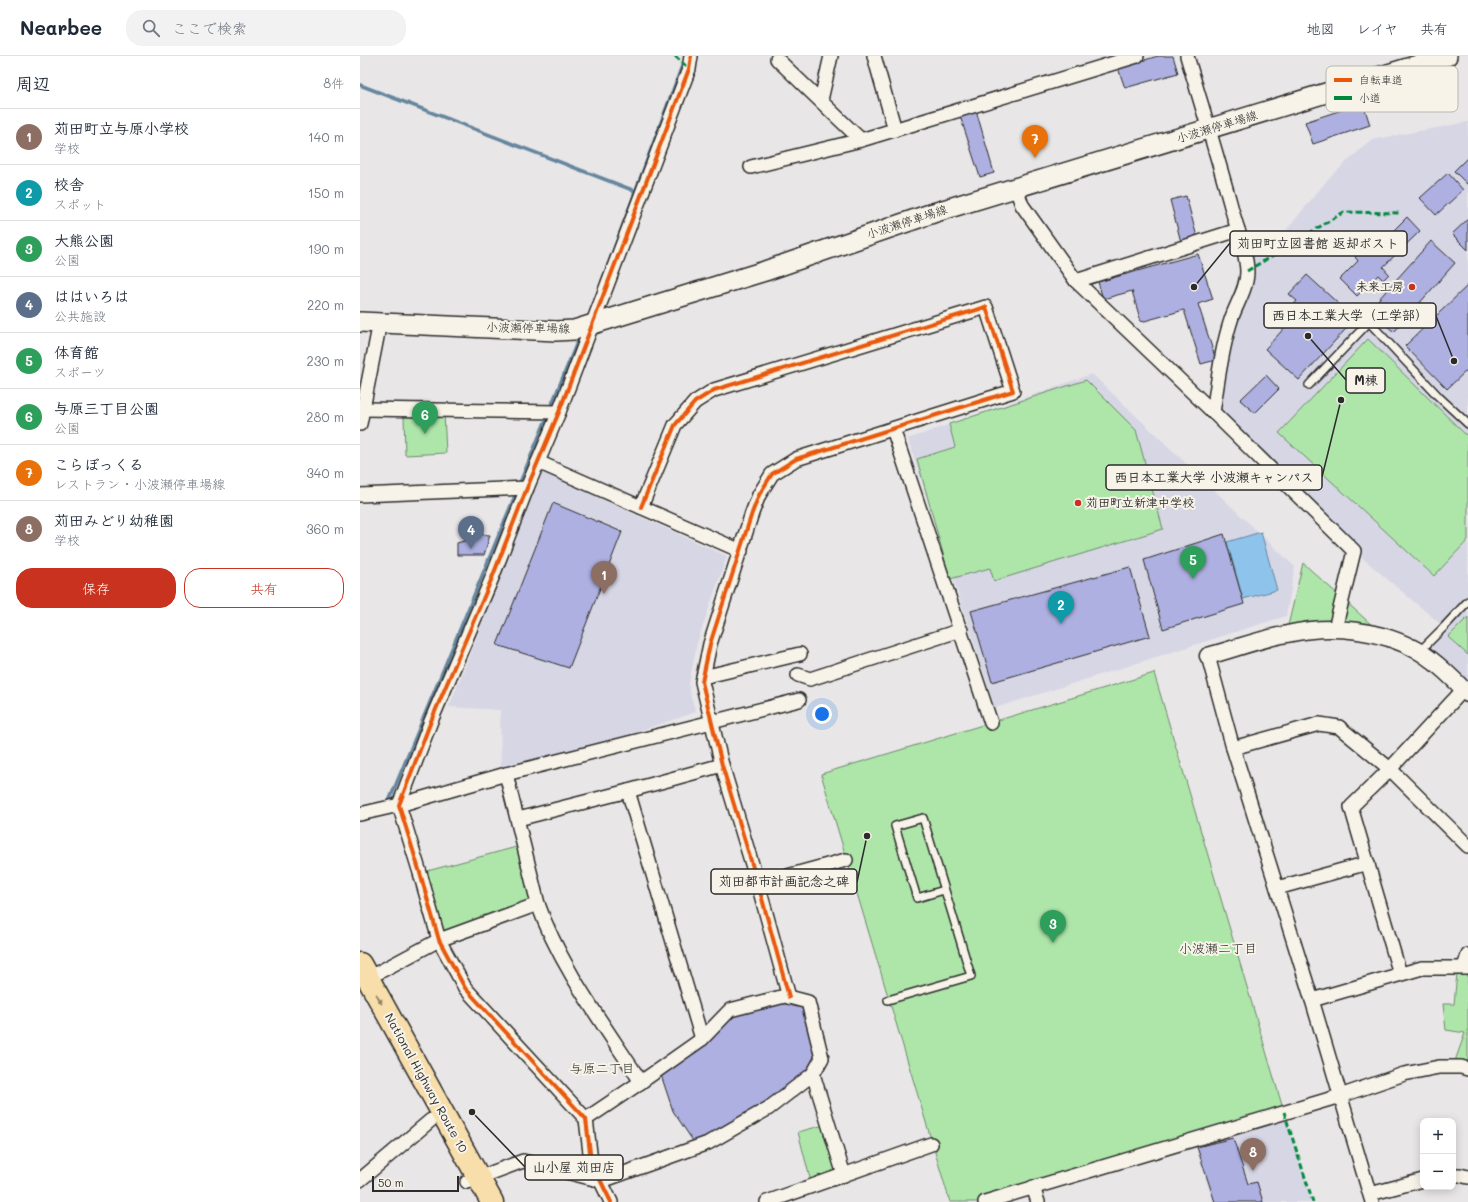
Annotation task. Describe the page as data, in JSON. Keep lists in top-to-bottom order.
{
  "streets": {
    "highway": ["National Highway Route 10"],
    "main road": ["小波瀬停車場線"]
  },
  "districts": ["小波瀬二丁目", "与原二丁目"],
  "places": [
    "苅田町立図書館 返却ポスト",
    "未来工房",
    "M棟",
    "西日本工業大学（工学部）",
    "西日本工業大学 小波瀬キャンパス",
    "苅田町立新津中学校",
    "苅田都市計画記念之碑",
    "山小屋 苅田店"
  ],
  "legend": ["自転車道", "小道"],
  "scale_bar": "50 m",
  "page": {
    "header": "Nearbee",
    "search": "ここで検索",
    "nav": ["地図", "レイヤ", "共有"],
    "heading": ["周辺", "8件"],
    "list": [
      {
        "mark": "1",
        "name": "苅田町立与原小学校",
        "note": "学校",
        "value": "140 m"
      },
      {
        "mark": "2",
        "name": "校舎",
        "note": "スポット",
        "value": "150 m"
      },
      {
        "mark": "3",
        "name": "大熊公園",
        "note": "公園",
        "value": "190 m"
      },
      {
        "mark": "4",
        "name": "ははいろは",
        "note": "公共施設",
        "value": "220 m"
      },
      {
        "mark": "5",
        "name": "体育館",
        "note": "スポーツ",
        "value": "230 m"
      },
      {
        "mark": "6",
        "name": "与原三丁目公園",
        "note": "公園",
        "value": "280 m"
      },
      {
        "mark": "7",
        "name": "こらぼっくる",
        "note": "レストラン · 小波瀬停車場線",
        "value": "340 m"
      },
      {
        "mark": "8",
        "name": "苅田みどり幼稚園",
        "note": "学校",
        "value": "360 m"
      }
    ],
    "pins": [
      "7",
      "6",
      "4",
      "5",
      "1",
      "2",
      "3",
      "8"
    ],
    "buttons": ["保存", "共有"],
    "map_buttons": ["+", "−"],
    "scale": "50 m"
  }
}
